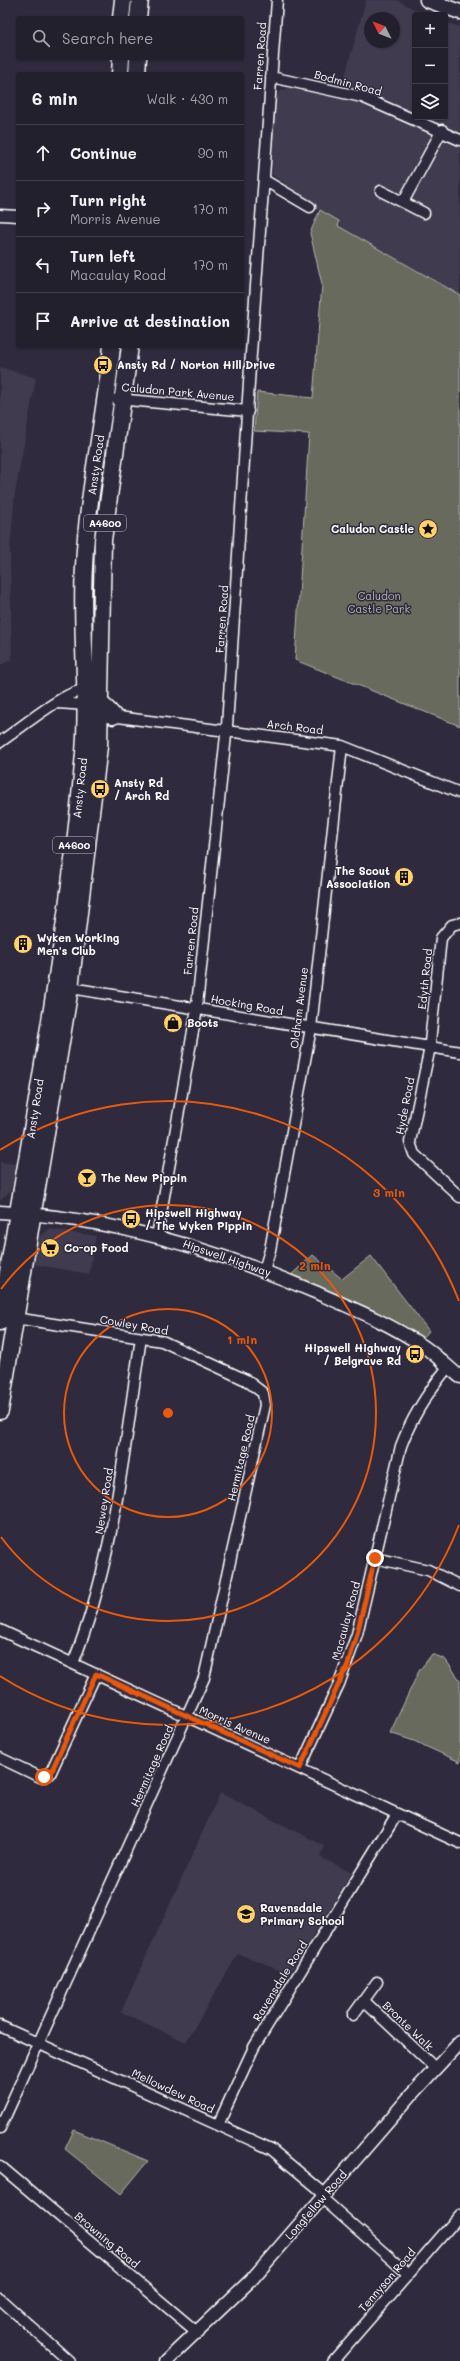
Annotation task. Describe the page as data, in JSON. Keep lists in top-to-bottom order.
{
  "streets": {
    "highway": ["Ansty Road", "A4600"],
    "street": [
      "Farren Road",
      "Bodmin Road",
      "Caludon Park Avenue",
      "Arch Road",
      "Edyth Road",
      "Hocking Road",
      "Oldham Avenue",
      "Hyde Road",
      "Hipswell Highway",
      "Cowley Road",
      "Hermitage Road",
      "Newey Road",
      "Macaulay Road",
      "Morris Avenue",
      "Ravensdale Road",
      "Bronte Walk",
      "Mellowdew Road",
      "Longfellow Road",
      "Browning Road",
      "Tennyson Road"
    ]
  },
  "crossings": [
    ["Farren Road", "Bodmin Road"],
    ["Farren Road", "Caludon Park Avenue"],
    ["Farren Road", "Arch Road"],
    ["Farren Road", "Hocking Road"],
    ["Farren Road", "Hipswell Highway"],
    ["Caludon Park Avenue", "Ansty Road"],
    ["Ansty Road", "Arch Road"],
    ["Ansty Road", "Hocking Road"],
    ["Ansty Road", "Hipswell Highway"],
    ["Ansty Road", "Cowley Road"],
    ["Arch Road", "Oldham Avenue"],
    ["Edyth Road", "Hocking Road"],
    ["Edyth Road", "Hyde Road"],
    ["Hocking Road", "Oldham Avenue"],
    ["Hocking Road", "Hyde Road"],
    ["Oldham Avenue", "Hipswell Highway"],
    ["Hipswell Highway", "Macaulay Road"],
    ["Cowley Road", "Hermitage Road"],
    ["Cowley Road", "Newey Road"],
    ["Hermitage Road", "Morris Avenue"],
    ["Hermitage Road", "Mellowdew Road"],
    ["Newey Road", "Morris Avenue"],
    ["Macaulay Road", "Morris Avenue"],
    ["Morris Avenue", "Ravensdale Road"],
    ["Ravensdale Road", "Mellowdew Road"],
    ["Bronte Walk", "Longfellow Road"],
    ["Mellowdew Road", "Longfellow Road"],
    ["Mellowdew Road", "Tennyson Road"],
    ["Longfellow Road", "Browning Road"]
  ],
  "parks": ["Caludon Castle Park"],
  "places": {
    "bus stop": [
      "Ansty Rd / Norton Hill Drive",
      "Ansty Rd / Arch Rd",
      "Hipswell Highway / The Wyken Pippin",
      "Hipswell Highway / Belgrave Rd"
    ],
    "place": ["Caludon Castle"],
    "building": ["The Scout Association", "Wyken Working Men's Club"],
    "shop": ["Boots"],
    "bar": ["The New Pippin"],
    "supermarket": ["Co-op Food"],
    "school or university": ["Ravensdale Primary School"]
  },
  "north": "top left",
  "page": {
    "map_buttons": ["+", "−"],
    "search": "Search here",
    "heading": ["6 min", "Walk · 430 m"],
    "list": [
      ["Continue", "90 m"],
      ["Turn right", "Morris Avenue", "170 m"],
      ["Turn left", "Macaulay Road", "170 m"],
      "Arrive at destination"
    ]
  },
  "rings": ["3 min", "2 min", "1 min"]
}
